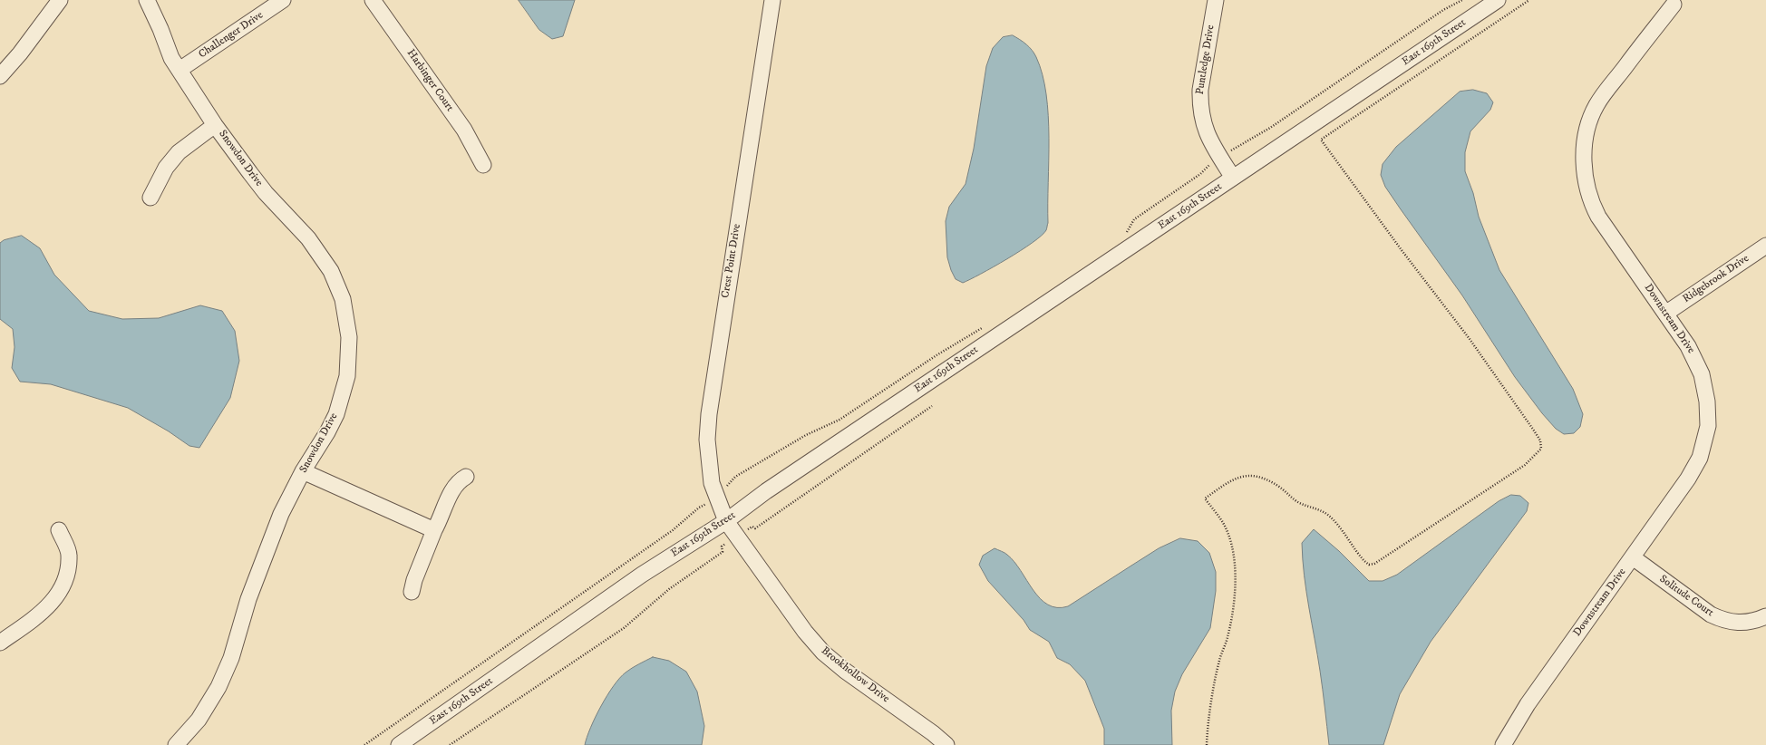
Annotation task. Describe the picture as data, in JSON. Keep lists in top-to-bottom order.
{
  "streets": {
    "street": [
      "Challenger Drive",
      "East 169th Street",
      "Puntledge Drive",
      "Harbinger Court",
      "Snowdon Drive",
      "Crest Point Drive",
      "Ridgebrook Drive",
      "Downstream Drive",
      "Solitude Court",
      "Brookhollow Drive"
    ]
  },
  "crossings": [
    ["Challenger Drive", "Snowdon Drive"],
    ["East 169th Street", "Puntledge Drive"],
    ["East 169th Street", "Crest Point Drive"],
    ["East 169th Street", "Brookhollow Drive"],
    ["Crest Point Drive", "Brookhollow Drive"],
    ["Ridgebrook Drive", "Downstream Drive"],
    ["Downstream Drive", "Solitude Court"]
  ]
}
